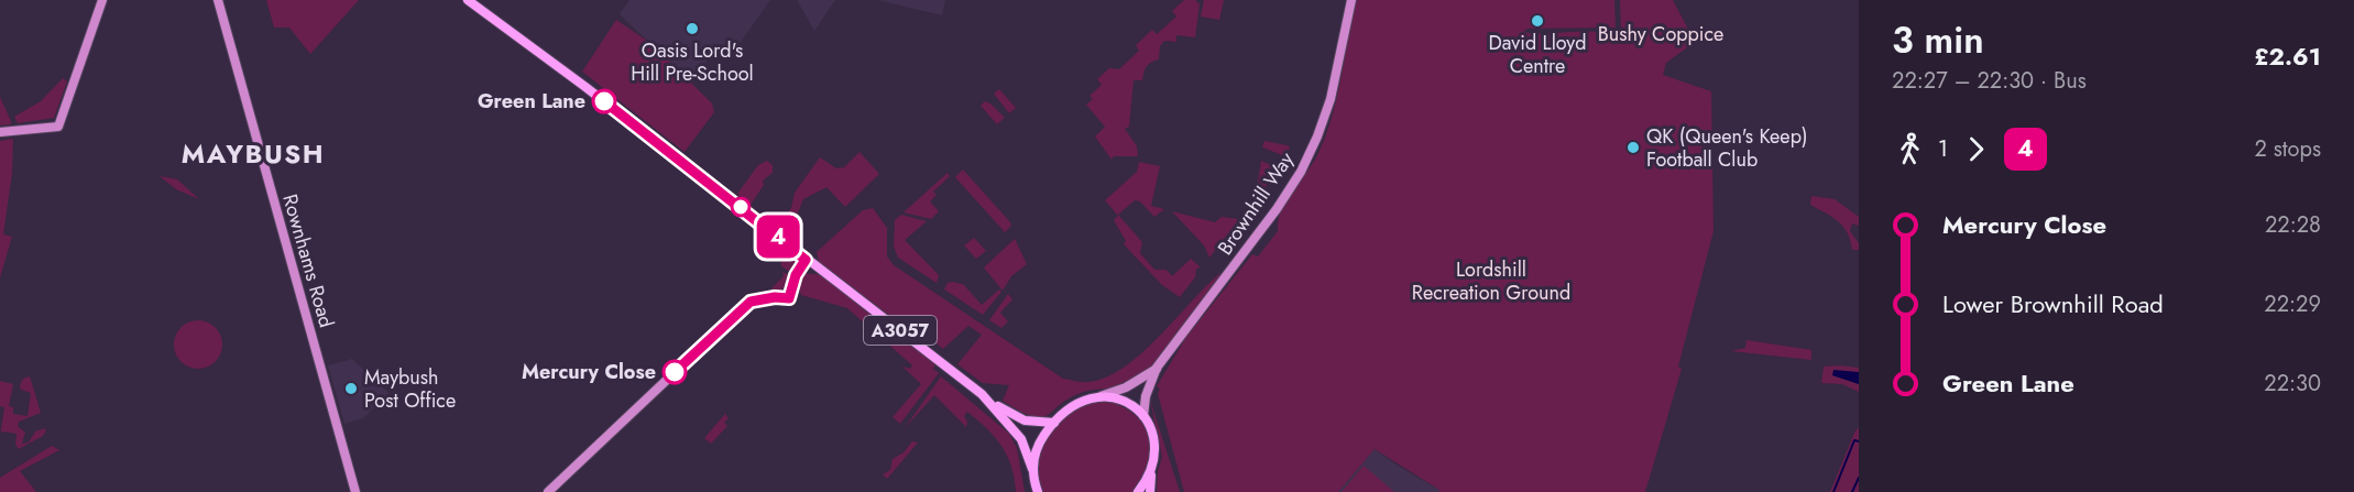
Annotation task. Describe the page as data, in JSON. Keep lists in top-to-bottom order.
{
  "streets": {
    "main road": ["A3057"],
    "street": ["Brownhill Way", "Rownhams Road"]
  },
  "districts": ["MAYBUSH"],
  "parks": ["Bushy Coppice", "Lordshill Recreation Ground"],
  "places": [
    "David Lloyd Centre",
    "Oasis Lord's Hill Pre-School",
    "Green Lane",
    "QK (Queen's Keep) Football Club",
    "Mercury Close",
    "Maybush Post Office"
  ],
  "lines": ["bus line 4"],
  "page": {
    "on_map": "4",
    "heading": ["3 min", "22:27 – 22:30 · Bus", "£2.61"],
    "legs": ["1", "4", "2 stops"],
    "list": [
      {
        "name": "Mercury Close",
        "value": "22:28"
      },
      {
        "name": "Lower Brownhill Road",
        "value": "22:29"
      },
      {
        "name": "Green Lane",
        "value": "22:30"
      }
    ]
  }
}
